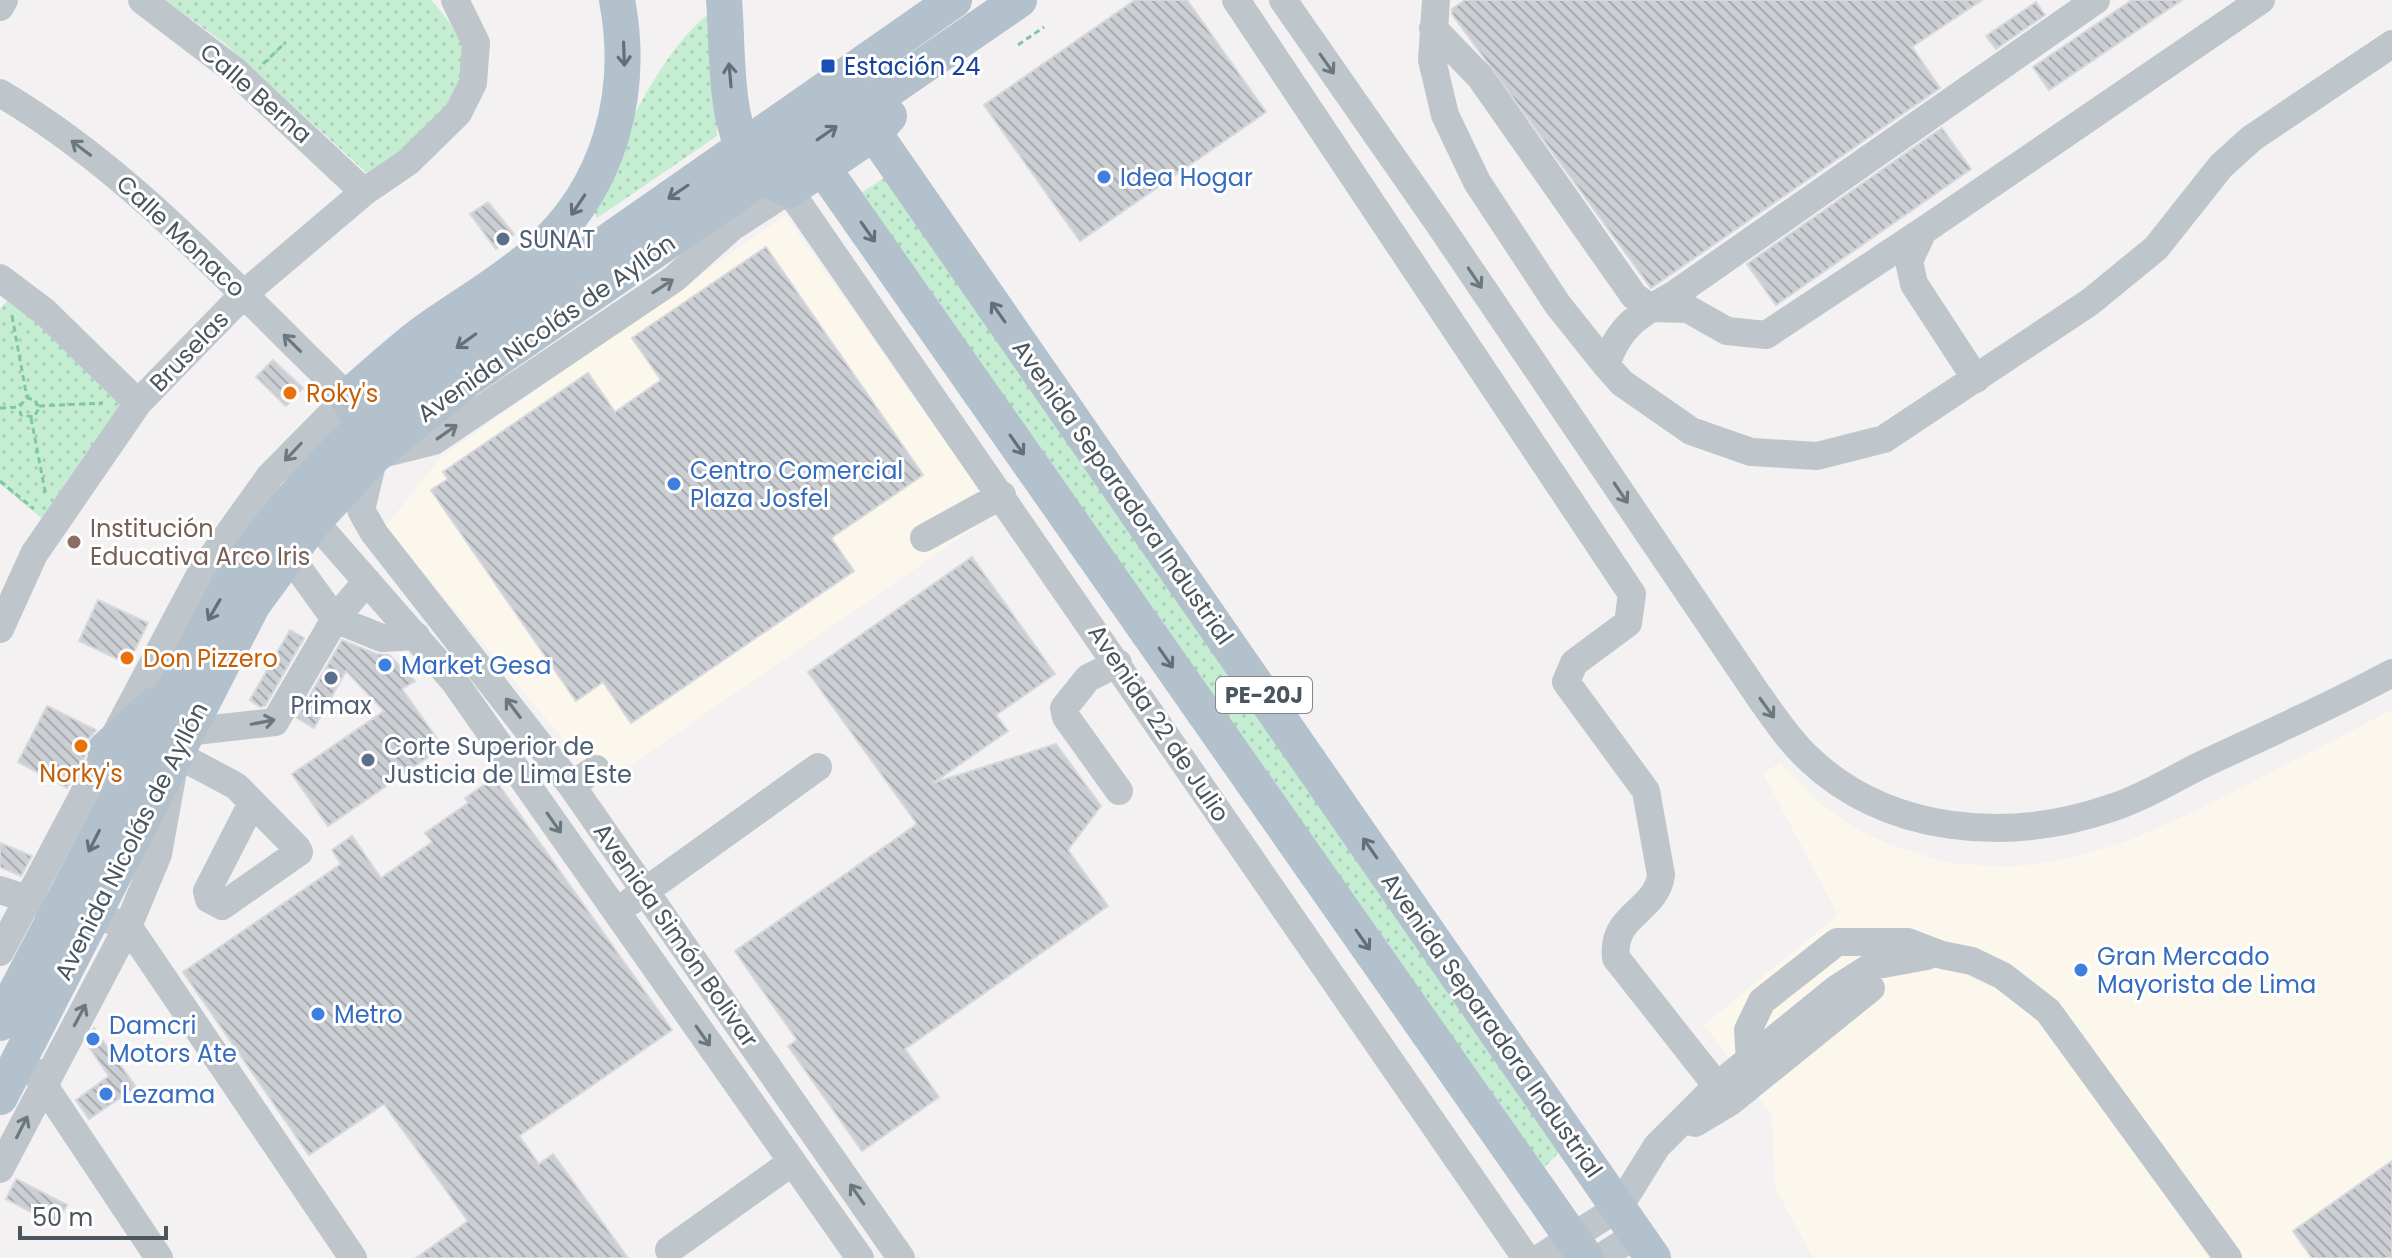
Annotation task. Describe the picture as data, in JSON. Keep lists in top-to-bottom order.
{
  "streets": {
    "main road": ["Avenida Nicolás de Ayllón", "Avenida Separadora Industrial", "PE-20J"],
    "street": [
      "Calle Berna",
      "Calle Monaco",
      "Bruselas",
      "Avenida 22 de Julio",
      "Avenida Simón Bolivar"
    ]
  },
  "crossings": [
    ["Calle Berna", "Bruselas"],
    ["Calle Monaco", "Avenida Nicolás de Ayllón"],
    ["Calle Monaco", "Bruselas"],
    ["Avenida Nicolás de Ayllón", "Avenida 22 de Julio"],
    ["Avenida Nicolás de Ayllón", "Avenida Simón Bolivar"]
  ],
  "places": {
    "transit": ["Estación 24"],
    "other": [
      "Idea Hogar",
      "SUNAT",
      "Roky's",
      "Centro Comercial Plaza Josfel",
      "Institución Educativa Arco Iris",
      "Don Pizzero",
      "Market Gesa",
      "Primax",
      "Norky's",
      "Corte Superior de Justicia de Lima Este",
      "Gran Mercado Mayorista de Lima",
      "Metro",
      "Damcri Motors Ate",
      "Lezama"
    ]
  },
  "scale_bar": "50 m"
}
